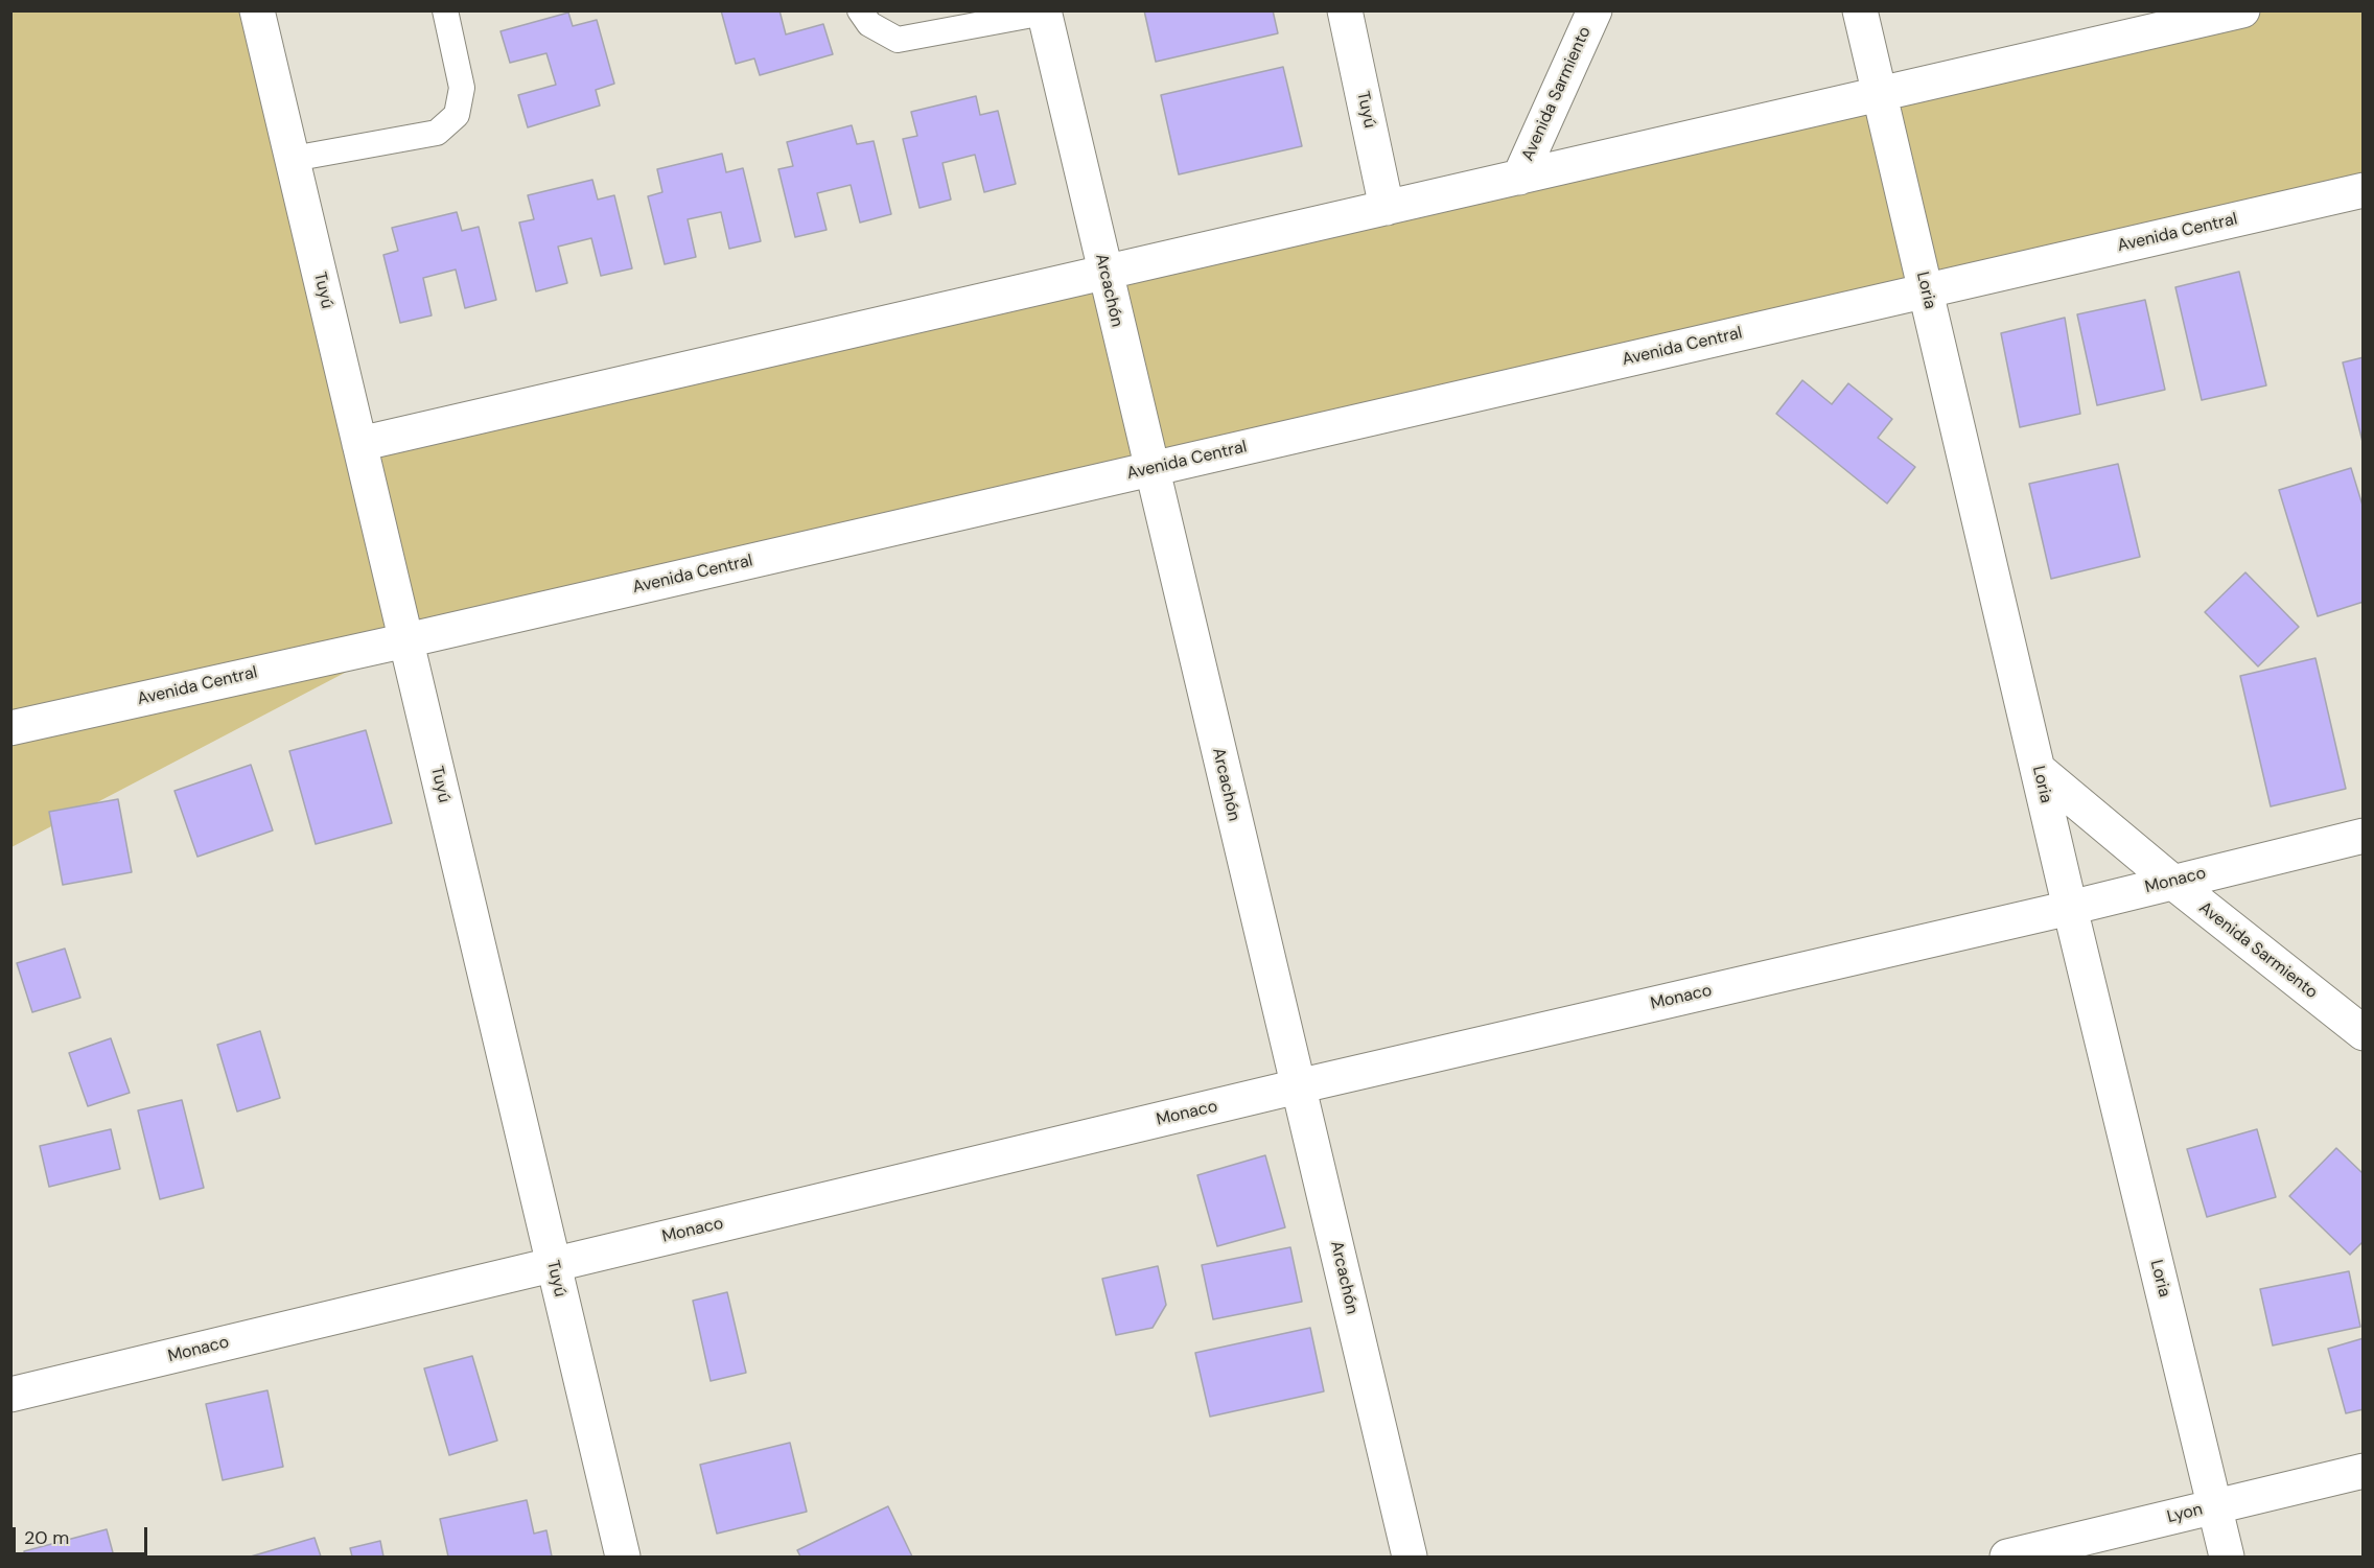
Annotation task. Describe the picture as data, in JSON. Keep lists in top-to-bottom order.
{
  "streets": {
    "street": [
      "Avenida Sarmiento",
      "Tuyú",
      "Avenida Central",
      "Arcachón",
      "Loria",
      "Monaco",
      "Lyon"
    ]
  },
  "crossings": [
    ["Avenida Sarmiento", "Loria"],
    ["Avenida Sarmiento", "Monaco"],
    ["Tuyú", "Avenida Central"],
    ["Tuyú", "Monaco"],
    ["Avenida Central", "Arcachón"],
    ["Avenida Central", "Loria"],
    ["Arcachón", "Monaco"],
    ["Loria", "Monaco"],
    ["Loria", "Lyon"]
  ],
  "scale_bar": "20 m"
}
